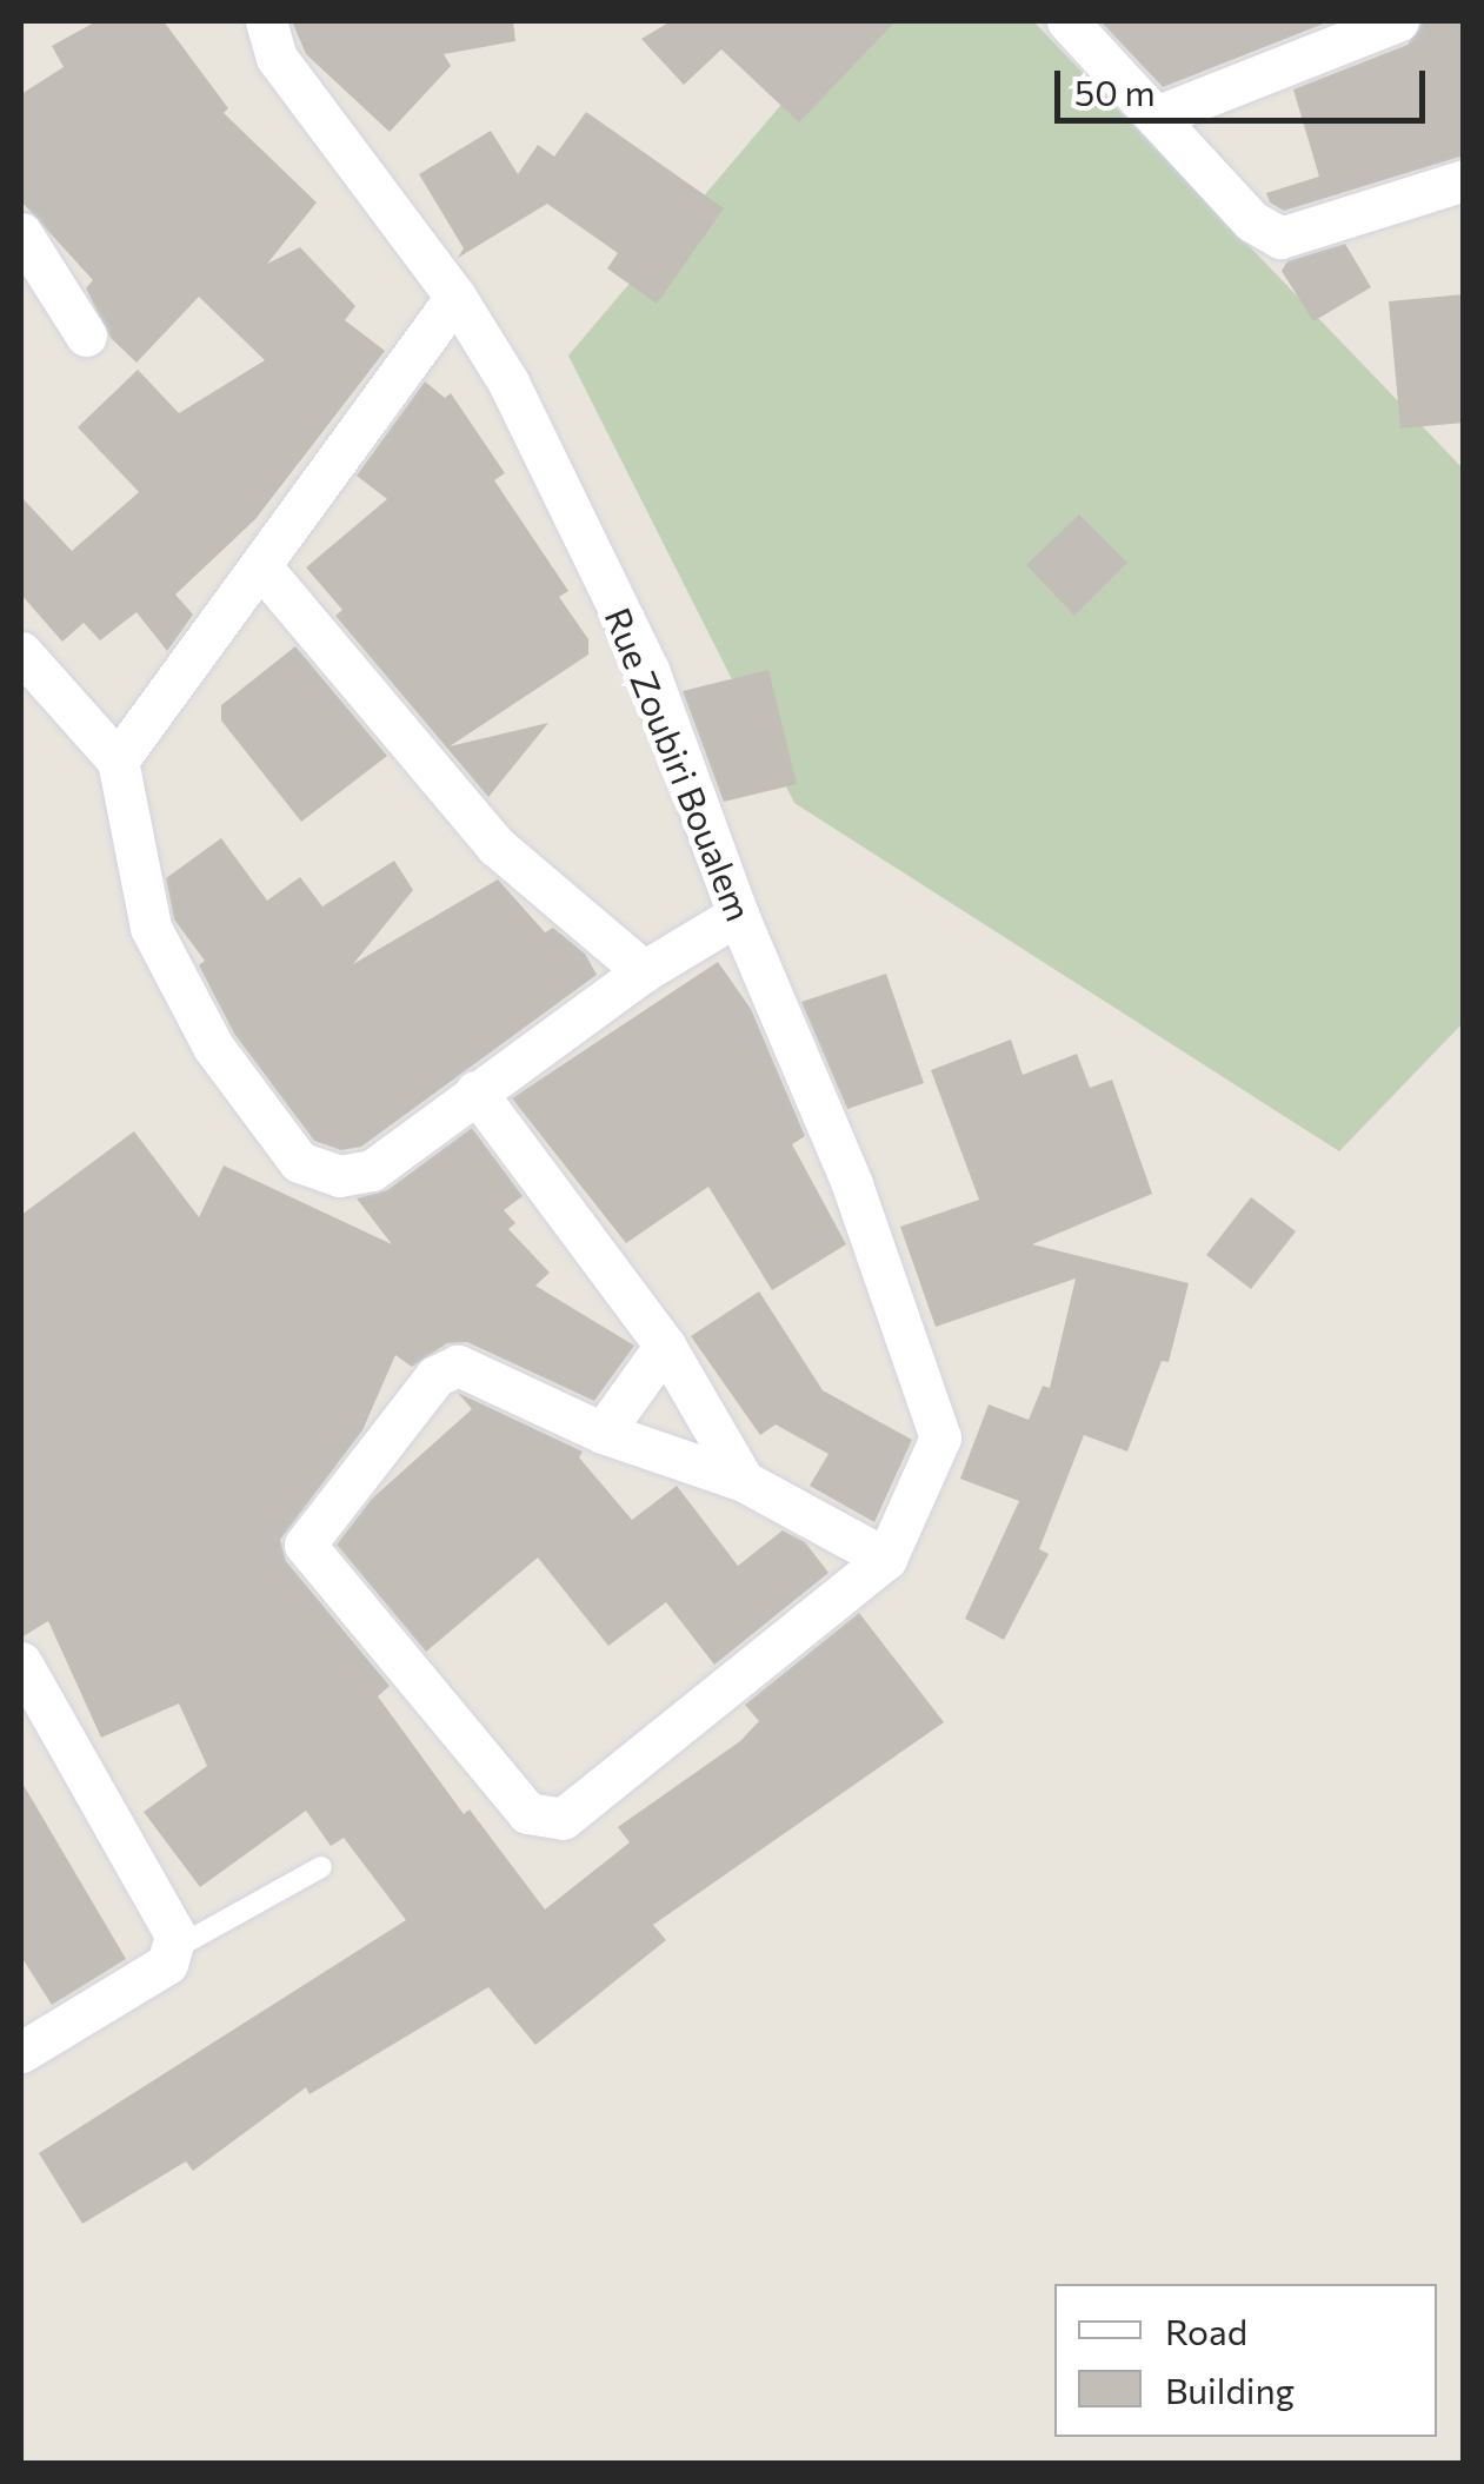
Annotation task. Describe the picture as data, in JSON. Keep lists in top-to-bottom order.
{
  "streets": {
    "street": ["Rue Zoubiri Boualem"]
  },
  "legend": ["Road", "Building"],
  "scale_bar": "50 m"
}
